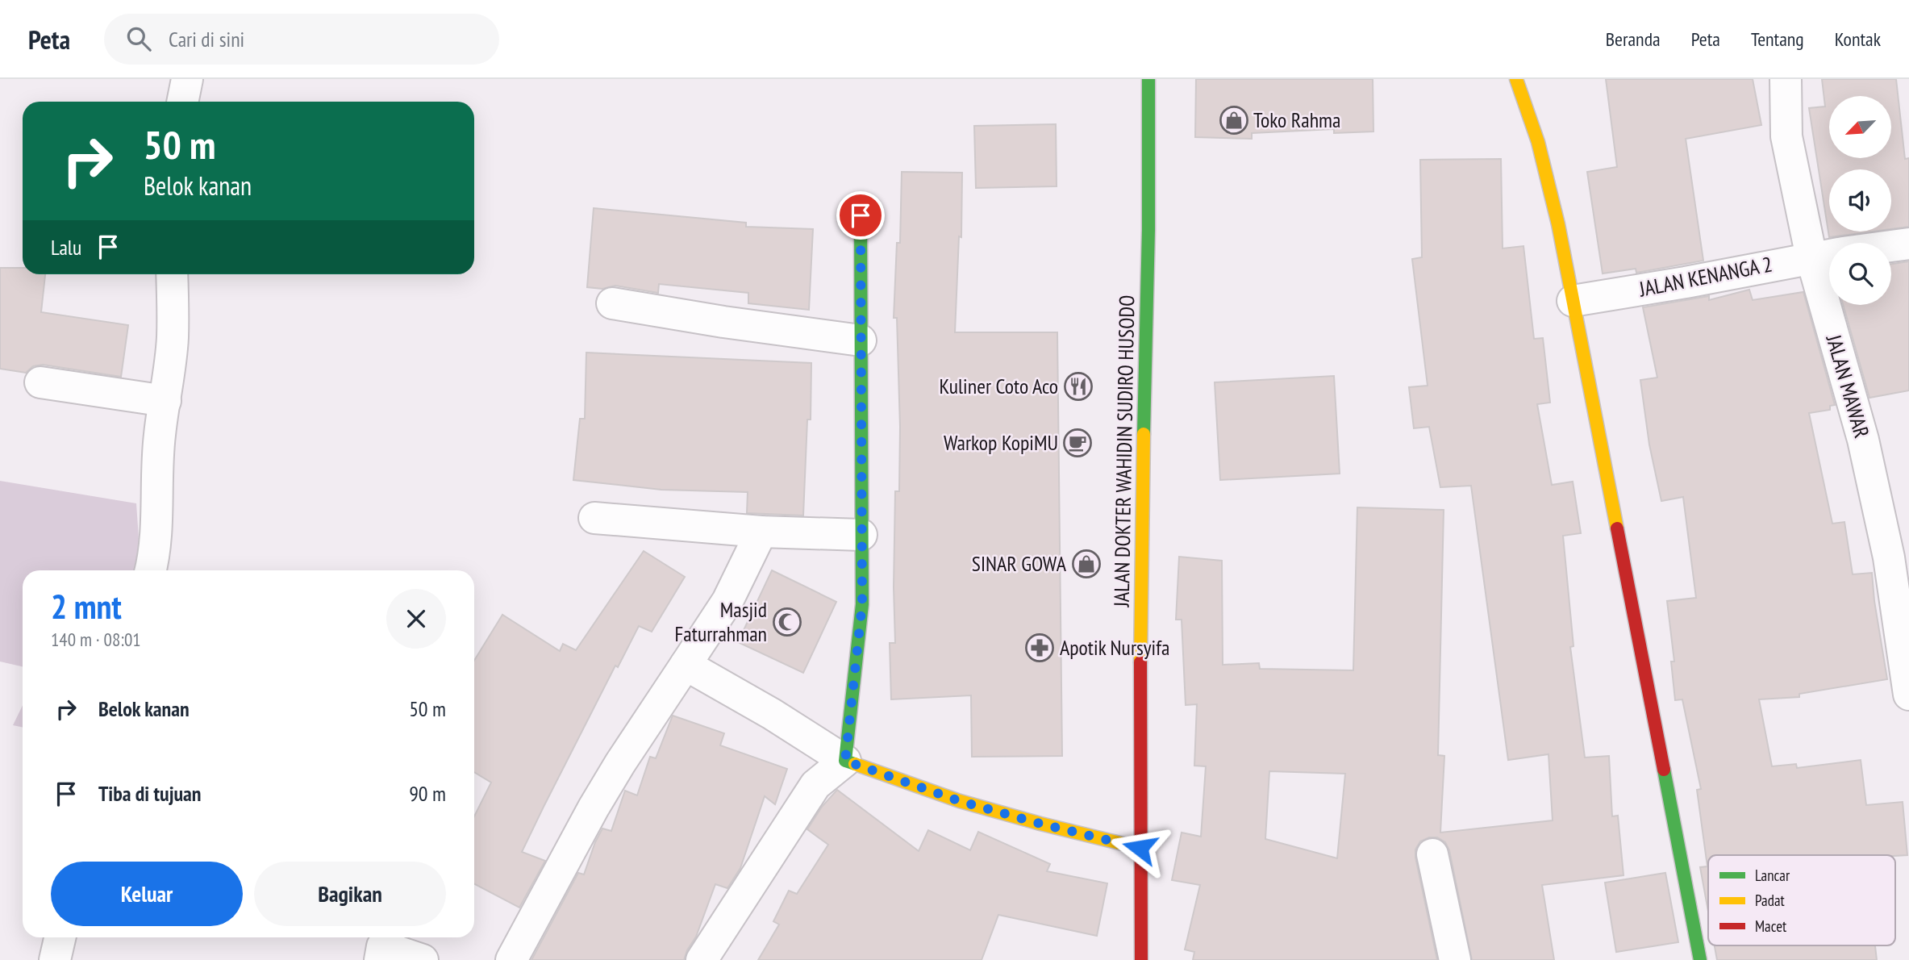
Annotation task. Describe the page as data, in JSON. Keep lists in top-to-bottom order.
{
  "streets": {
    "street": ["JALAN KENANGA 2", "JALAN MAWAR", "JALAN DOKTER WAHIDIN SUDIRO HUSODO"]
  },
  "places": {
    "shop": ["Toko Rahma", "SINAR GOWA"],
    "restaurant": ["Kuliner Coto Aco"],
    "cafe": ["Warkop KopiMU"],
    "mosque": ["Masjid Faturrahman"],
    "pharmacy": ["Apotik Nursyifa"]
  },
  "legend": ["Lancar", "Padat", "Macet"],
  "north": "bottom left",
  "page": {
    "header": "Peta",
    "search": "Cari di sini",
    "nav": [
      "Beranda",
      "Peta",
      "Tentang",
      "Kontak"
    ],
    "turn": ["50 m", "Belok kanan"],
    "then": "Lalu",
    "heading": ["2 mnt", "140 m · 08:01"],
    "list": [
      {
        "name": "Belok kanan",
        "value": "50 m"
      },
      {
        "name": "Tiba di tujuan",
        "value": "90 m"
      }
    ],
    "buttons": ["Keluar", "Bagikan"]
  }
}
